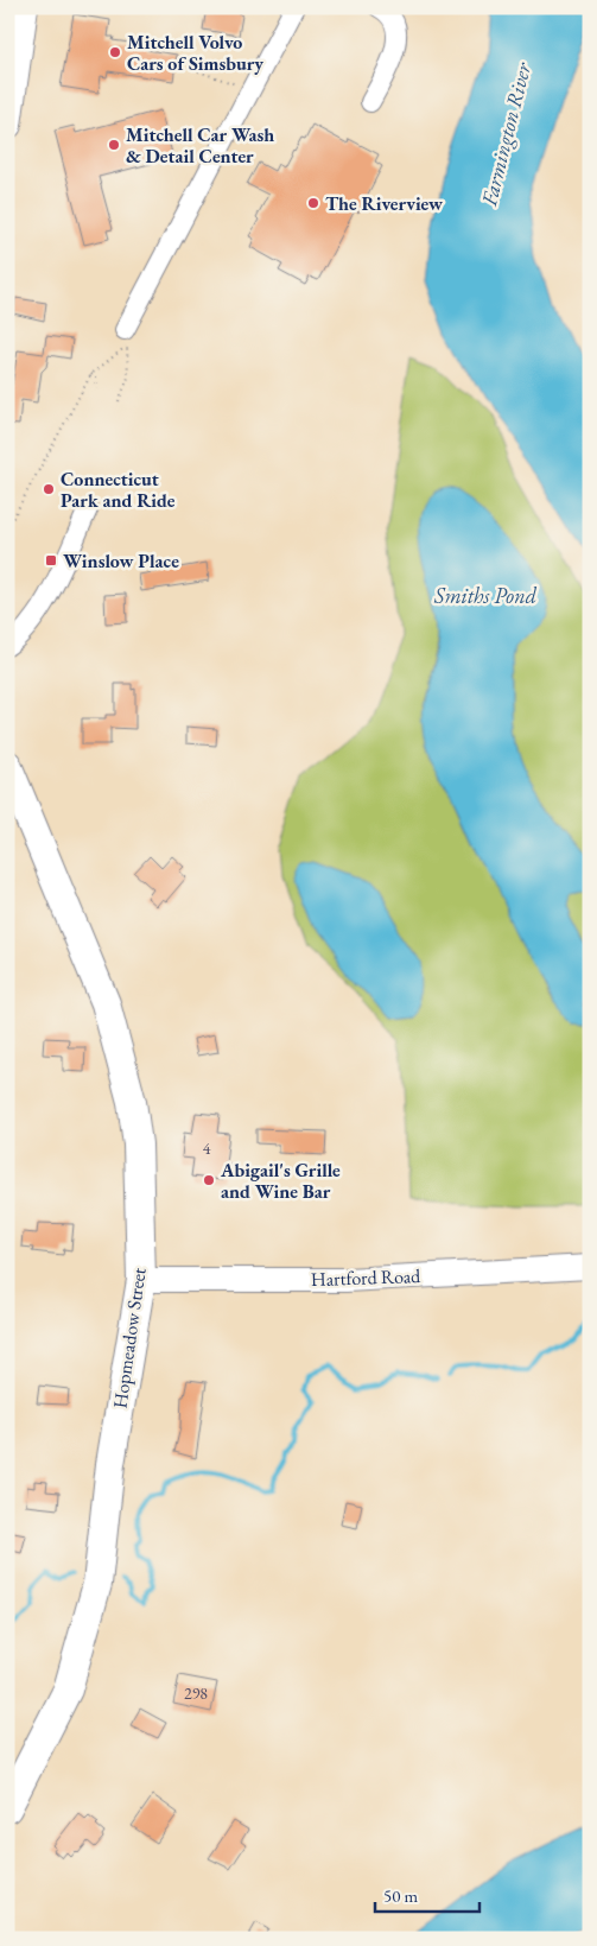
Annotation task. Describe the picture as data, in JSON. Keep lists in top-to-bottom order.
{
  "streets": {
    "highway": ["Hopmeadow Street"],
    "main road": ["Hartford Road"]
  },
  "crossings": [
    ["Hartford Road", "Hopmeadow Street"]
  ],
  "water": ["Farmington River", "Smiths Pond"],
  "places": {
    "other": [
      "Mitchell Volvo Cars of Simsbury",
      "Mitchell Car Wash & Detail Center",
      "The Riverview",
      "Connecticut Park and Ride",
      "Abigail's Grille and Wine Bar"
    ],
    "transit": ["Winslow Place"]
  },
  "house_numbers": ["4", "298"],
  "scale_bar": "50 m"
}
